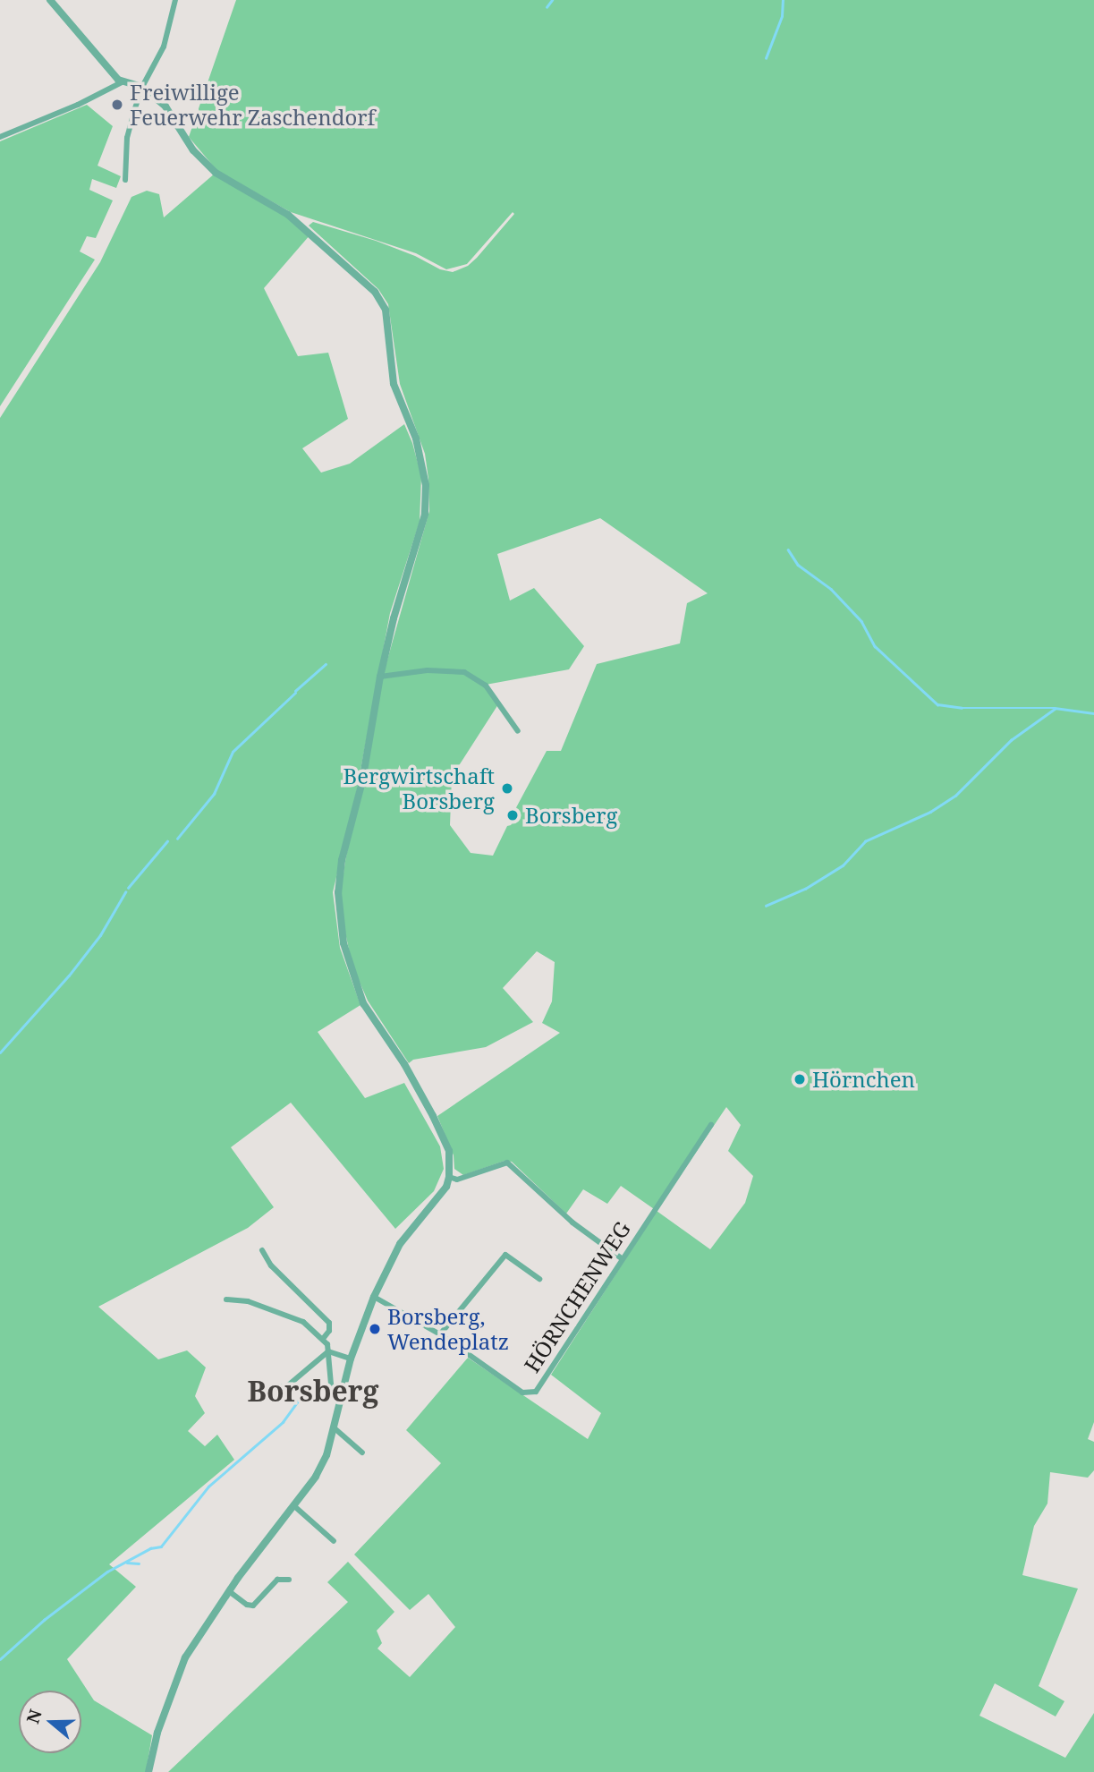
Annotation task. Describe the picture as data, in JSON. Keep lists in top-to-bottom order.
{
  "streets": {
    "street": ["HÖRNCHENWEG"]
  },
  "districts": ["Borsberg"],
  "places": [
    "Freiwillige Feuerwehr Zaschendorf",
    "Bergwirtschaft Borsberg",
    "Borsberg",
    "Hörnchen",
    "Borsberg, Wendeplatz"
  ],
  "north": "left"
}
